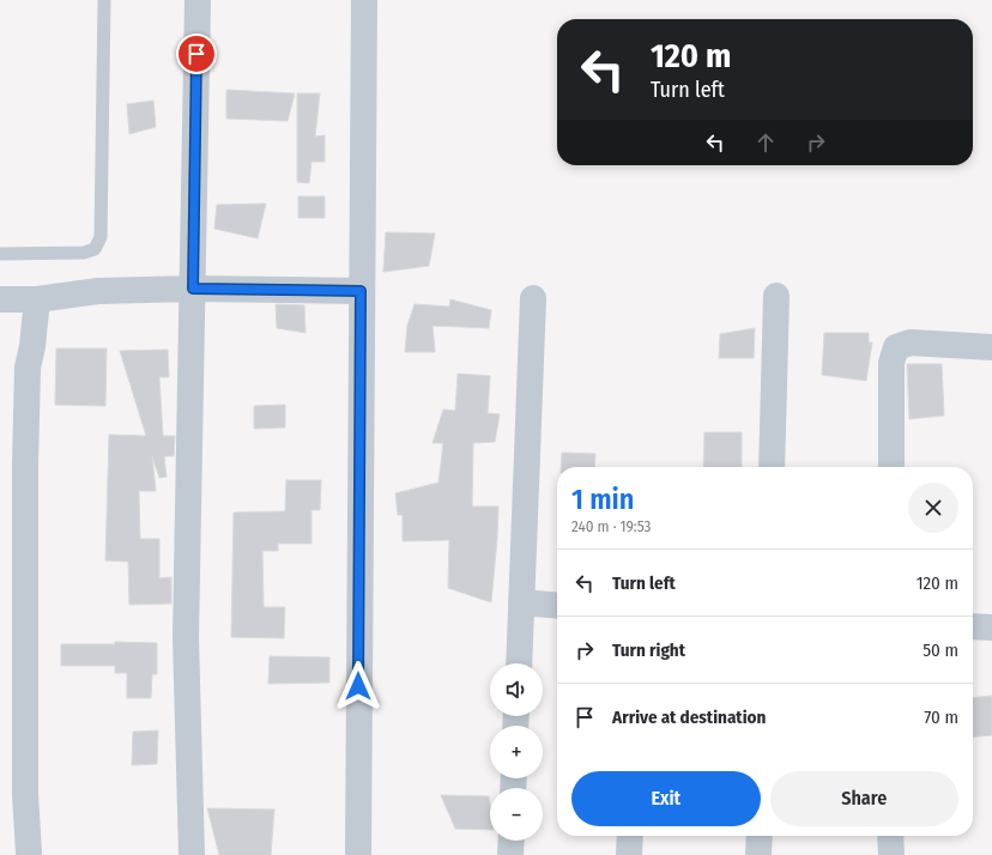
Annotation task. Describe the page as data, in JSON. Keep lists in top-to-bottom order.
{
  "page": {
    "turn": ["120 m", "Turn left"],
    "heading": ["1 min", "240 m · 19:53"],
    "list": [
      {
        "name": "Turn left",
        "value": "120 m"
      },
      {
        "name": "Turn right",
        "value": "50 m"
      },
      {
        "name": "Arrive at destination",
        "value": "70 m"
      }
    ],
    "map_buttons": ["+", "−"],
    "buttons": ["Exit", "Share"]
  }
}
